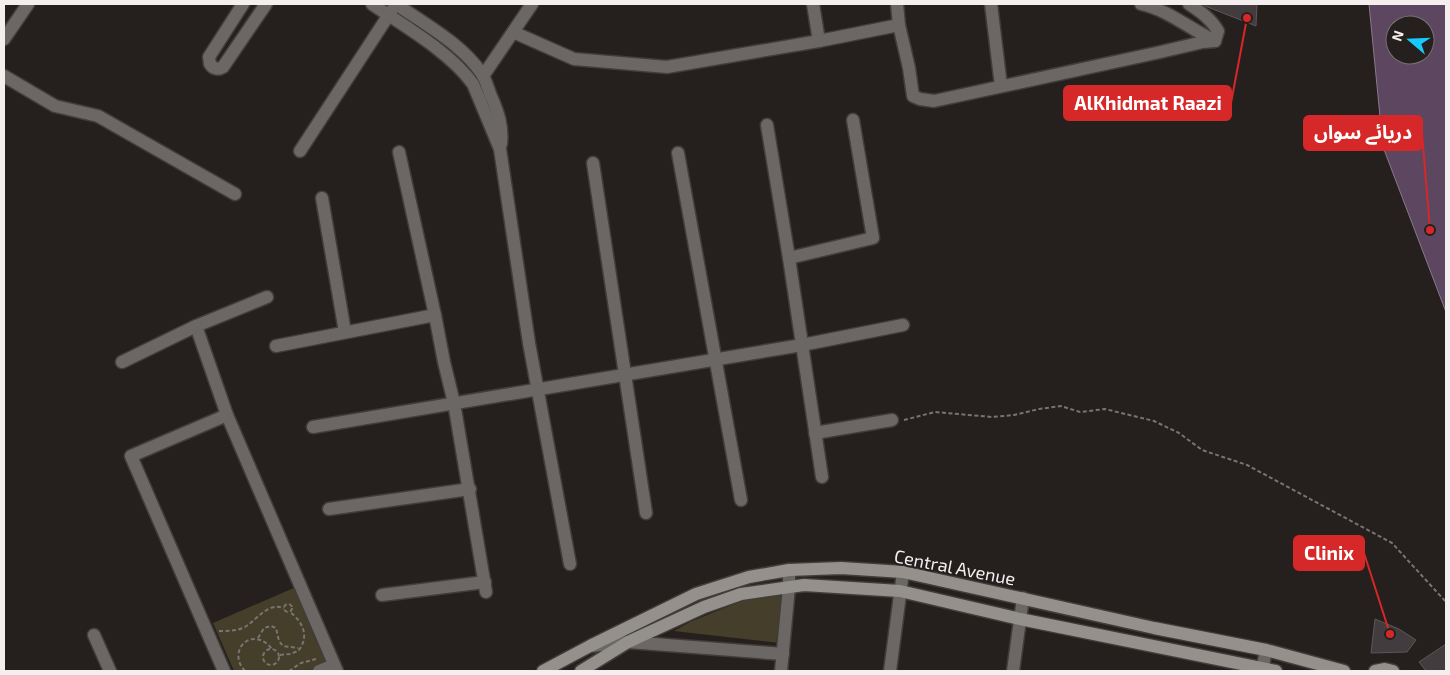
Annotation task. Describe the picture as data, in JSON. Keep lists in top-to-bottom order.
{
  "streets": {
    "street": ["Central Avenue"]
  },
  "places": ["AlKhidmat Raazi", "دریائے سواں", "Clinix"],
  "north": "left"
}
